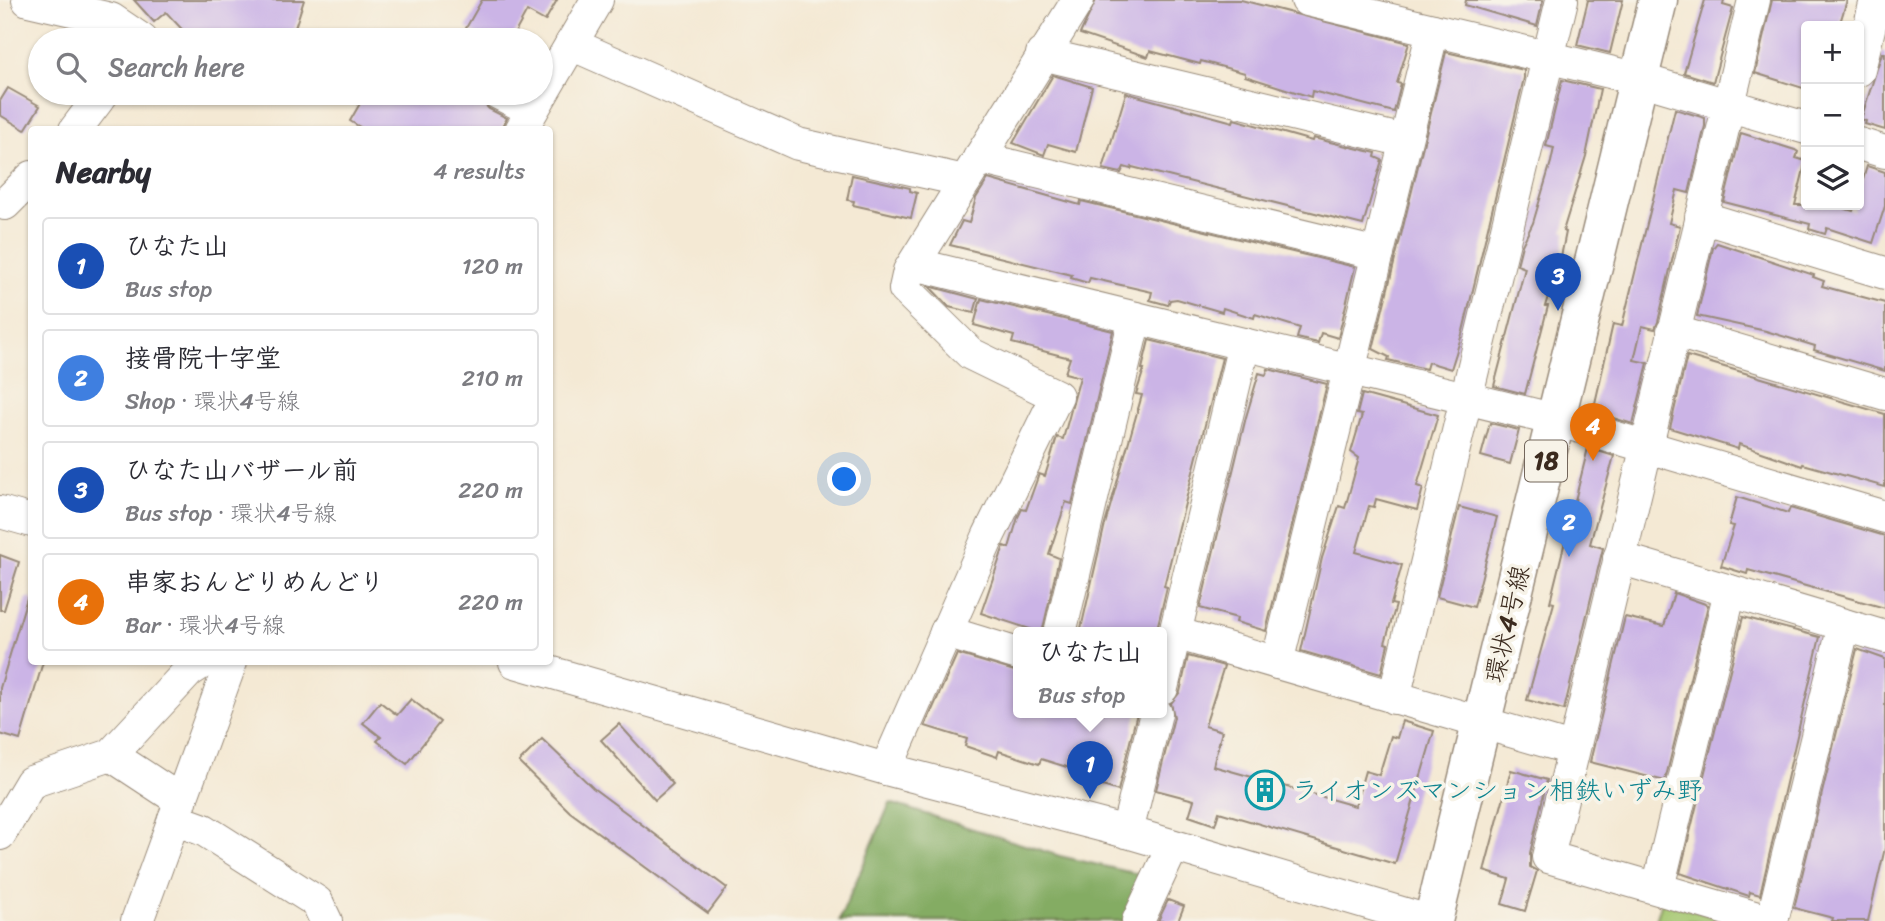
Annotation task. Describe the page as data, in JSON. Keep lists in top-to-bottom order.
{
  "streets": {
    "main road": ["18", "環状4号線"]
  },
  "places": {
    "building": ["ライオンズマンション相鉄いずみ野"]
  },
  "page": {
    "map_buttons": ["+", "−"],
    "search": "Search here",
    "heading": ["Nearby", "4 results"],
    "list": [
      {
        "mark": "1",
        "name": "ひなた山",
        "note": "Bus stop",
        "value": "120 m"
      },
      {
        "mark": "2",
        "name": "接骨院十字堂",
        "note": "Shop · 環状4号線",
        "value": "210 m"
      },
      {
        "mark": "3",
        "name": "ひなた山バザール前",
        "note": "Bus stop · 環状4号線",
        "value": "220 m"
      },
      {
        "mark": "4",
        "name": "串家おんどりめんどり",
        "note": "Bar · 環状4号線",
        "value": "220 m"
      }
    ],
    "pins": [
      "3",
      "4",
      "2",
      "1"
    ],
    "popup": ["ひなた山", "Bus stop"]
  }
}
